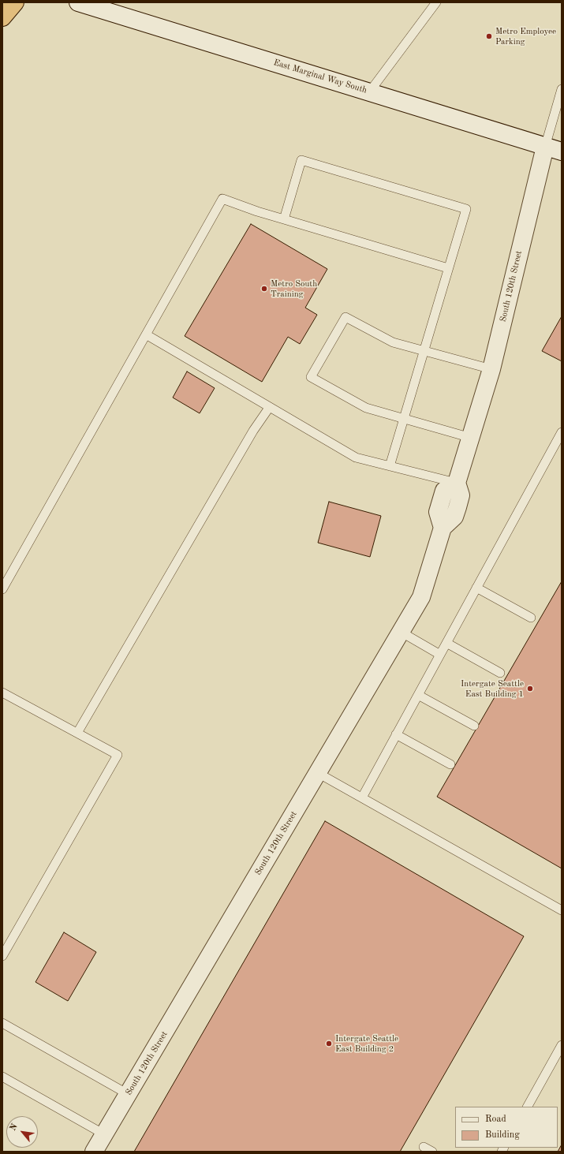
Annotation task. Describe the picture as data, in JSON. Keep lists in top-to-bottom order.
{
  "streets": {
    "street": ["East Marginal Way South", "South 120th Street"]
  },
  "crossings": [
    ["East Marginal Way South", "South 120th Street"]
  ],
  "places": [
    "Metro Employee Parking",
    "Metro South Training",
    "Intergate Seattle East Building 1",
    "Intergate Seattle East Building 2"
  ],
  "legend": ["Road", "Building"],
  "north": "top left"
}
